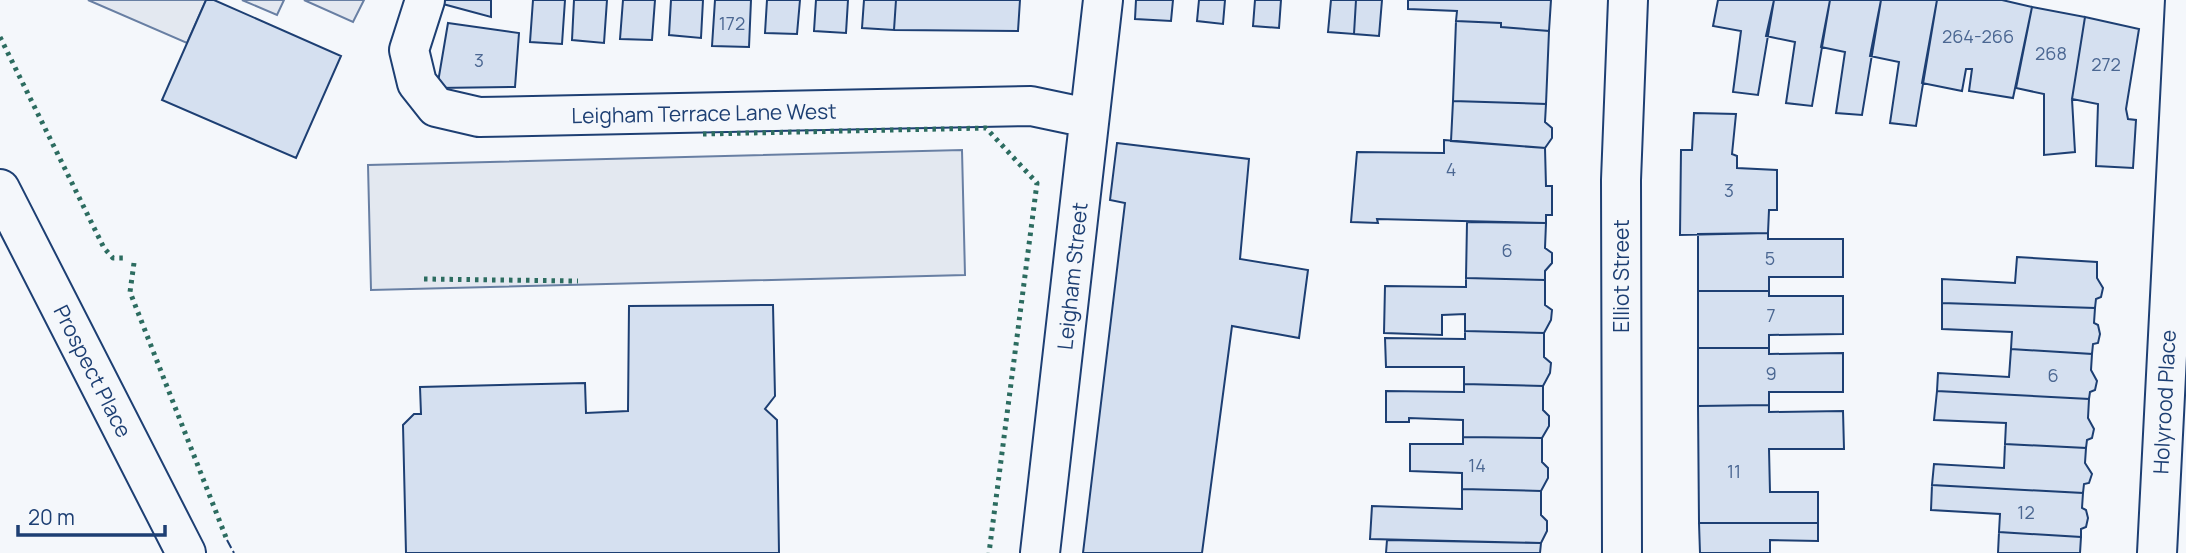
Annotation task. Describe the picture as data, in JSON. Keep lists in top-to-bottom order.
{
  "streets": {
    "street": [
      "Leigham Terrace Lane West",
      "Leigham Street",
      "Elliot Street",
      "Prospect Place",
      "Holyrood Place"
    ]
  },
  "crossings": [
    ["Leigham Terrace Lane West", "Leigham Street"]
  ],
  "house_numbers": [
    "172",
    "264-266",
    "268",
    "3",
    "272",
    "4",
    "3",
    "6",
    "5",
    "7",
    "9",
    "6",
    "14",
    "11",
    "12"
  ],
  "scale_bar": "20 m"
}
